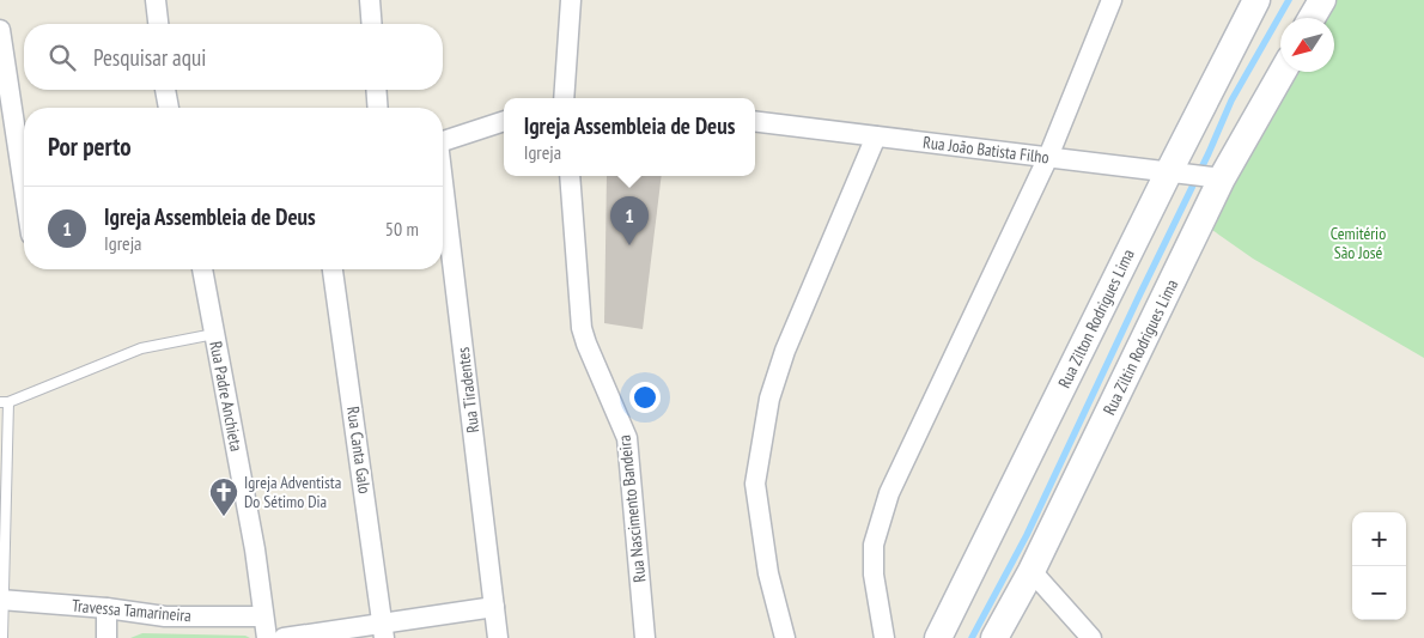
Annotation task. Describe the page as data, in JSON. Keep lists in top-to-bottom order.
{
  "streets": {
    "street": [
      "Rua João Batista Filho",
      "Rua Zilton Rodrigues Lima",
      "Rua Ziltin Rodrigues Lima",
      "Rua Tiradentes",
      "Rua Padre Anchieta",
      "Rua Canta Galo",
      "Rua Nascimento Bandeira",
      "Travessa Tamarineira"
    ]
  },
  "crossings": [
    ["Rua João Batista Filho", "Rua Zilton Rodrigues Lima"],
    ["Rua João Batista Filho", "Rua Ziltin Rodrigues Lima"],
    ["Rua Padre Anchieta", "Travessa Tamarineira"]
  ],
  "parks": ["Cemitério São José"],
  "places": {
    "church": ["Igreja Adventista Do Sétimo Dia"]
  },
  "north": "bottom left",
  "page": {
    "search": "Pesquisar aqui",
    "popup": ["Igreja Assembleia de Deus", "Igreja"],
    "heading": "Por perto",
    "list": [
      {
        "mark": "1",
        "name": "Igreja Assembleia de Deus",
        "note": "Igreja",
        "value": "50 m"
      }
    ],
    "pins": "1",
    "map_buttons": ["+", "−"]
  }
}
